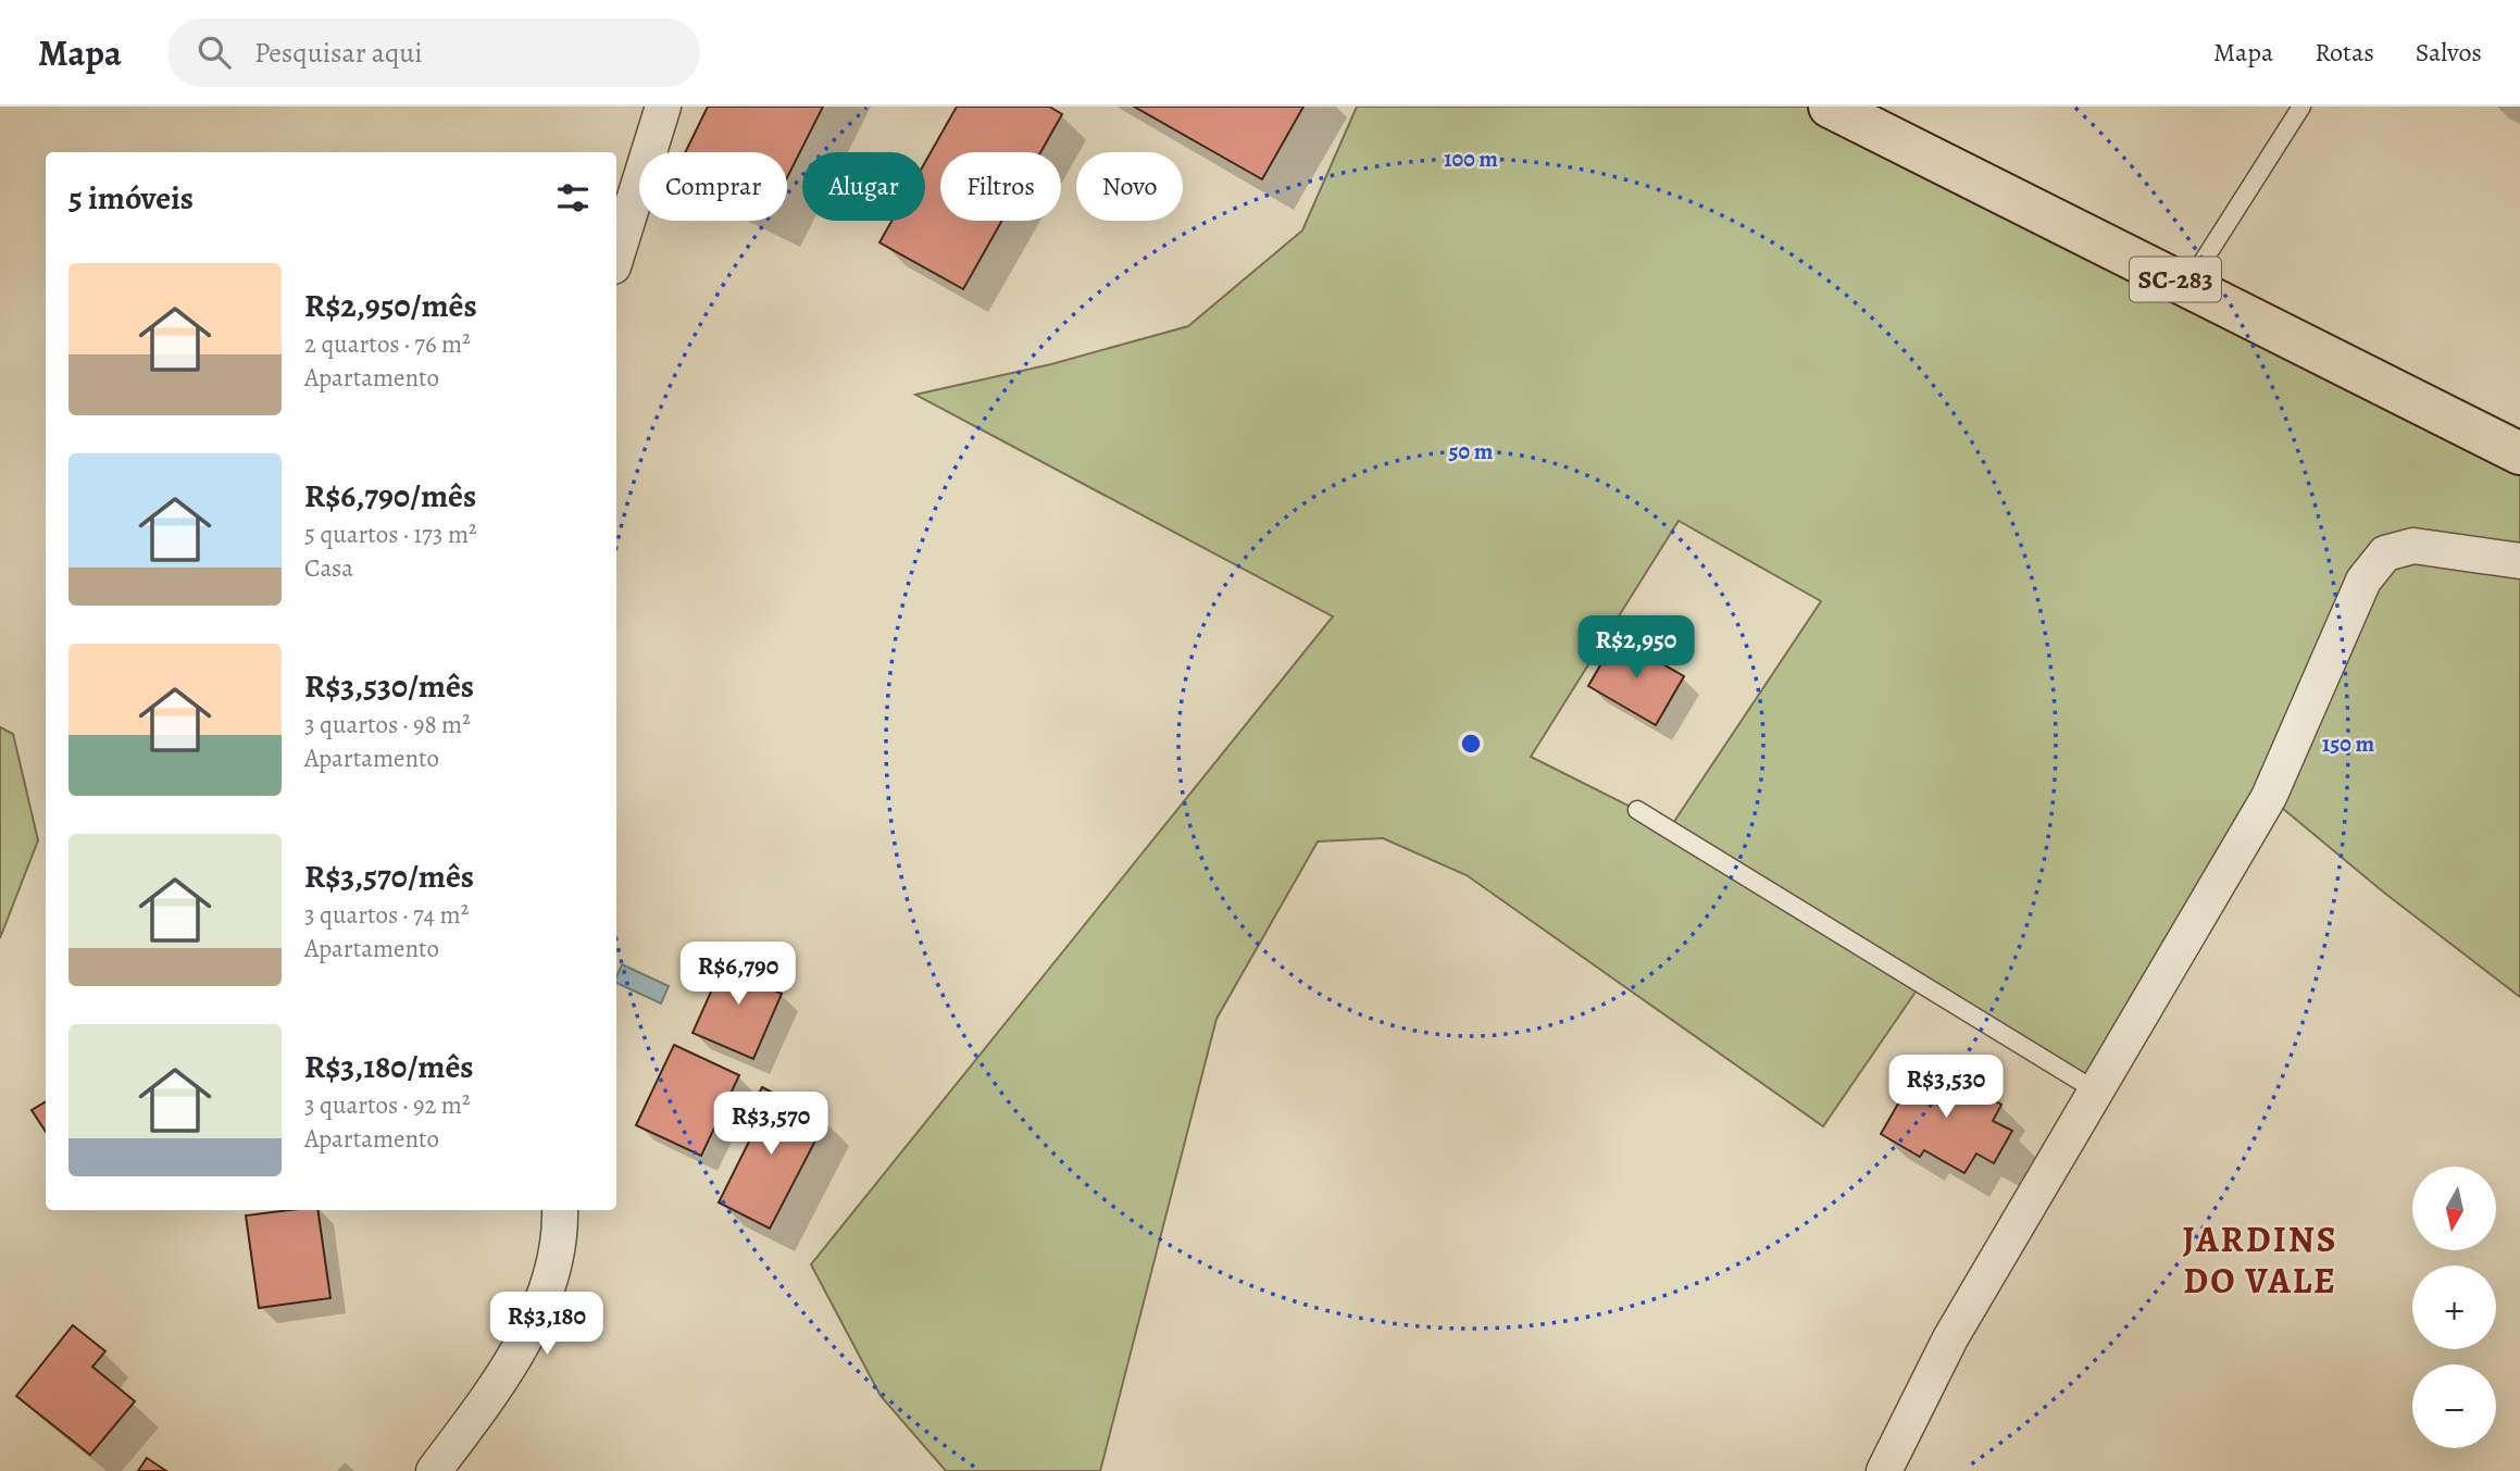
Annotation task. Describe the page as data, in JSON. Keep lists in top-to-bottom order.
{
  "streets": {
    "main road": ["SC-283"]
  },
  "districts": ["JARDINS DO VALE"],
  "north": "bottom",
  "page": {
    "header": "Mapa",
    "search": "Pesquisar aqui",
    "nav": ["Mapa", "Rotas", "Salvos"],
    "chip": [
      "Comprar",
      "Alugar",
      "Filtros",
      "Novo"
    ],
    "heading": "5 imóveis",
    "list": [
      {
        "name": "R$2,950/mês",
        "note": "2 quartos · 76 m² · Apartamento"
      },
      {
        "name": "R$6,790/mês",
        "note": "5 quartos · 173 m² · Casa"
      },
      {
        "name": "R$3,530/mês",
        "note": "3 quartos · 98 m² · Apartamento"
      },
      {
        "name": "R$3,570/mês",
        "note": "3 quartos · 74 m² · Apartamento"
      },
      {
        "name": "R$3,180/mês",
        "note": "3 quartos · 92 m² · Apartamento"
      }
    ],
    "price": [
      "R$2,950",
      "R$6,790",
      "R$3,530",
      "R$3,570",
      "R$3,180"
    ],
    "map_buttons": ["+", "−"]
  },
  "rings": ["100 m", "50 m", "150 m"]
}
